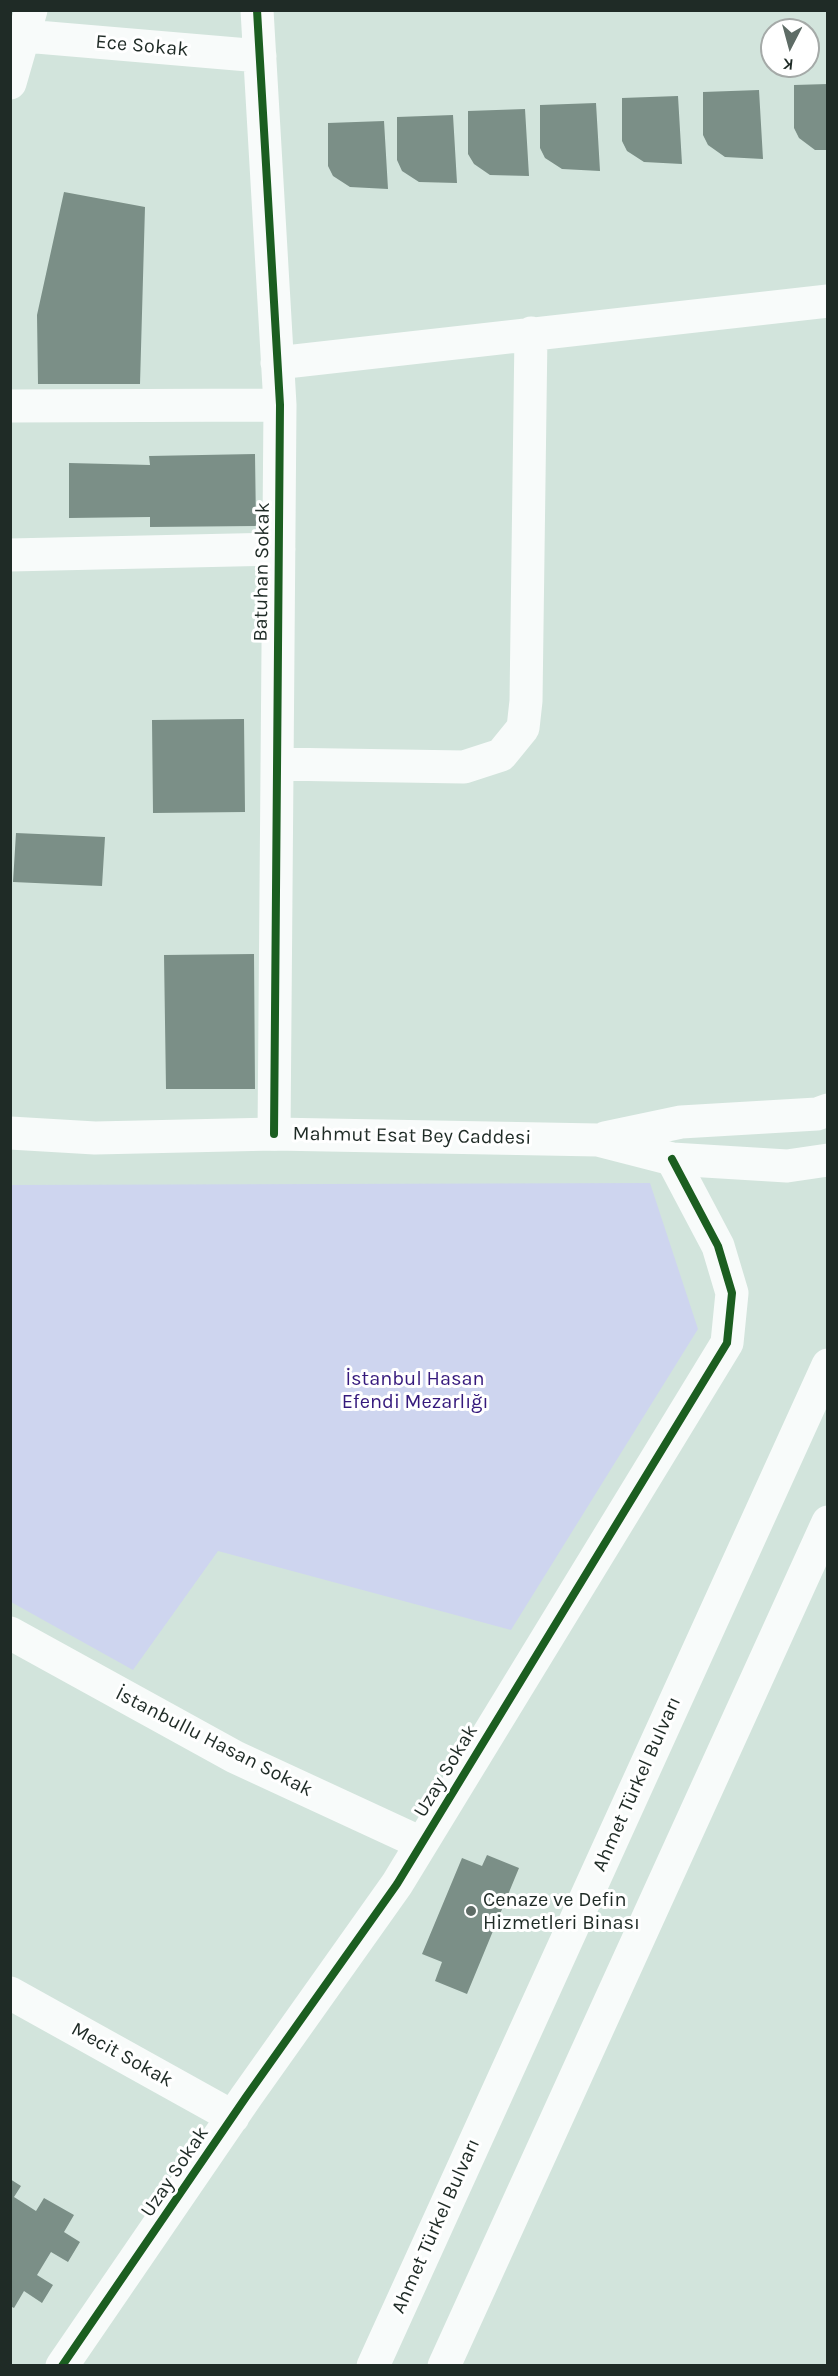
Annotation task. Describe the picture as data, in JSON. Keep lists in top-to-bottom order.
{
  "streets": {
    "street": [
      "Ece Sokak",
      "Batuhan Sokak",
      "Mahmut Esat Bey Caddesi",
      "İstanbullu Hasan Sokak",
      "Uzay Sokak",
      "Ahmet Türkel Bulvarı",
      "Mecit Sokak"
    ]
  },
  "crossings": [
    ["Ece Sokak", "Batuhan Sokak"],
    ["Batuhan Sokak", "Mahmut Esat Bey Caddesi"],
    ["İstanbullu Hasan Sokak", "Uzay Sokak"],
    ["Uzay Sokak", "Mecit Sokak"]
  ],
  "parks": ["İstanbul Hasan Efendi Mezarlığı"],
  "places": ["Cenaze ve Defin Hizmetleri Binası"],
  "north": "bottom"
}
